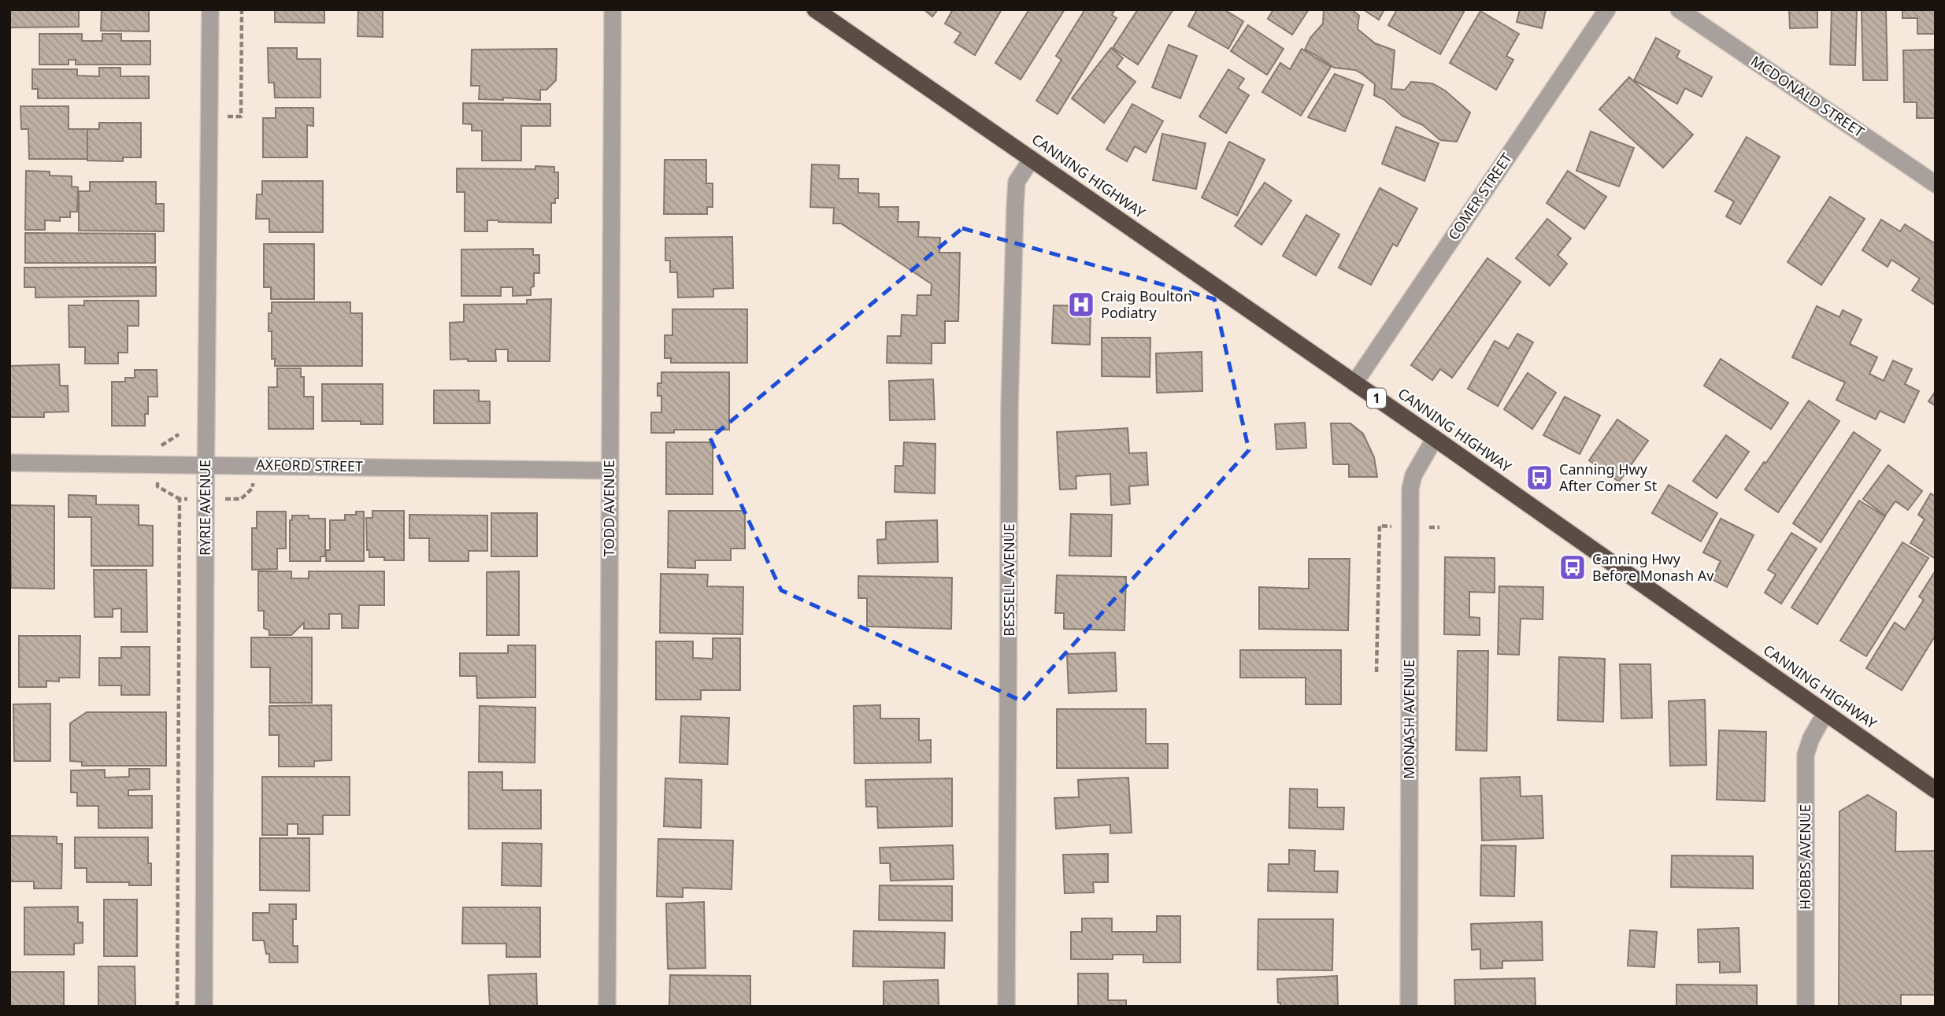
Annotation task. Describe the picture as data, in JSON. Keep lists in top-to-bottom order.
{
  "streets": {
    "highway": ["CANNING HIGHWAY", "1"],
    "street": [
      "MCDONALD STREET",
      "COMER STREET",
      "AXFORD STREET",
      "RYRIE AVENUE",
      "TODD AVENUE",
      "BESSELL AVENUE",
      "MONASH AVENUE",
      "HOBBS AVENUE"
    ]
  },
  "crossings": [
    ["CANNING HIGHWAY", "COMER STREET"],
    ["CANNING HIGHWAY", "BESSELL AVENUE"],
    ["CANNING HIGHWAY", "MONASH AVENUE"],
    ["CANNING HIGHWAY", "HOBBS AVENUE"],
    ["AXFORD STREET", "RYRIE AVENUE"],
    ["AXFORD STREET", "TODD AVENUE"]
  ],
  "places": {
    "hospital": ["Craig Boulton Podiatry"],
    "bus stop": ["Canning Hwy After Comer St", "Canning Hwy Before Monash Av"]
  }
}
